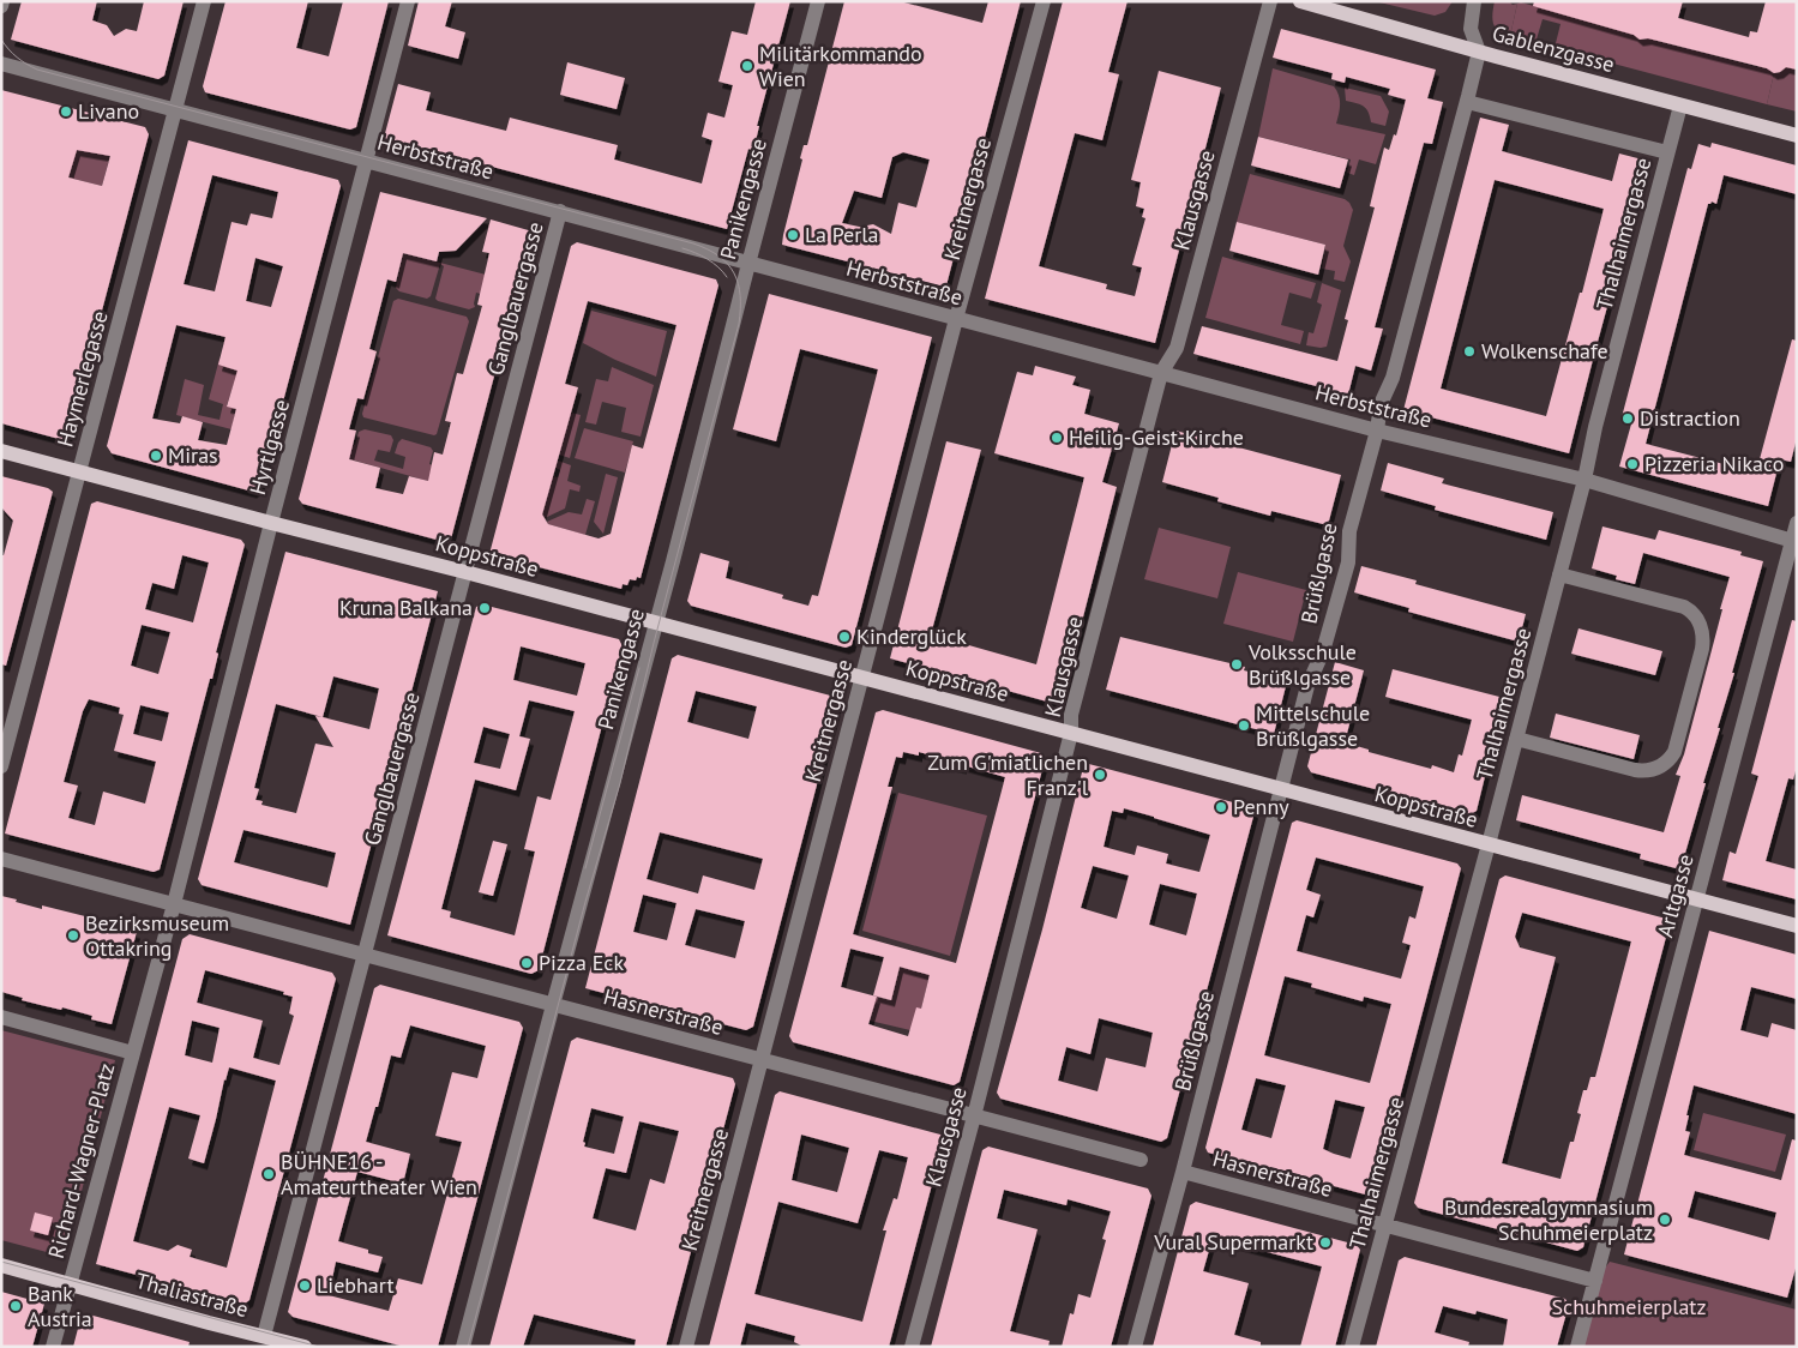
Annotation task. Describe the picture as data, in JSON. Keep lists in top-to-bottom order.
{
  "streets": {
    "main road": [
      "Gablenzgasse",
      "Koppstraße",
      "Richard-Wagner-Platz",
      "Thaliastraße"
    ],
    "street": [
      "Herbststraße",
      "Panikengasse",
      "Kreitnergasse",
      "Klausgasse",
      "Thalhaimergasse",
      "Ganglbauergasse",
      "Haymerlegasse",
      "Hyrtlgasse",
      "Brüßlgasse",
      "Arltgasse",
      "Hasnerstraße"
    ]
  },
  "crossings": [
    ["Gablenzgasse", "Thalhaimergasse"],
    ["Gablenzgasse", "Brüßlgasse"],
    ["Herbststraße", "Panikengasse"],
    ["Herbststraße", "Kreitnergasse"],
    ["Herbststraße", "Klausgasse"],
    ["Herbststraße", "Thalhaimergasse"],
    ["Herbststraße", "Ganglbauergasse"],
    ["Herbststraße", "Haymerlegasse"],
    ["Herbststraße", "Hyrtlgasse"],
    ["Herbststraße", "Brüßlgasse"],
    ["Herbststraße", "Arltgasse"],
    ["Panikengasse", "Koppstraße"],
    ["Panikengasse", "Hasnerstraße"],
    ["Kreitnergasse", "Koppstraße"],
    ["Kreitnergasse", "Hasnerstraße"],
    ["Klausgasse", "Koppstraße"],
    ["Klausgasse", "Hasnerstraße"],
    ["Thalhaimergasse", "Koppstraße"],
    ["Thalhaimergasse", "Hasnerstraße"],
    ["Ganglbauergasse", "Koppstraße"],
    ["Ganglbauergasse", "Hasnerstraße"],
    ["Ganglbauergasse", "Thaliastraße"],
    ["Haymerlegasse", "Koppstraße"],
    ["Hyrtlgasse", "Koppstraße"],
    ["Hyrtlgasse", "Hasnerstraße"],
    ["Hyrtlgasse", "Richard-Wagner-Platz"],
    ["Koppstraße", "Brüßlgasse"],
    ["Koppstraße", "Arltgasse"],
    ["Brüßlgasse", "Hasnerstraße"],
    ["Arltgasse", "Hasnerstraße"],
    ["Hasnerstraße", "Richard-Wagner-Platz"],
    ["Richard-Wagner-Platz", "Thaliastraße"]
  ],
  "parks": ["Schuhmeierplatz"],
  "places": [
    "Militärkommando Wien",
    "Livano",
    "La Perla",
    "Wolkenschafe",
    "Distraction",
    "Heilig-Geist-Kirche",
    "Miras",
    "Pizzeria Nikaco",
    "Kruna Balkana",
    "Kinderglück",
    "Volksschule Brüßlgasse",
    "Mittelschule Brüßlgasse",
    "Zum G'miatlichen Franz'l",
    "Penny",
    "Bezirksmuseum Ottakring",
    "Pizza Eck",
    "BÜHNE16 - Amateurtheater Wien",
    "Bundesrealgymnasium Schuhmeierplatz",
    "Vural Supermarkt",
    "Liebhart",
    "Bank Austria"
  ]
}
